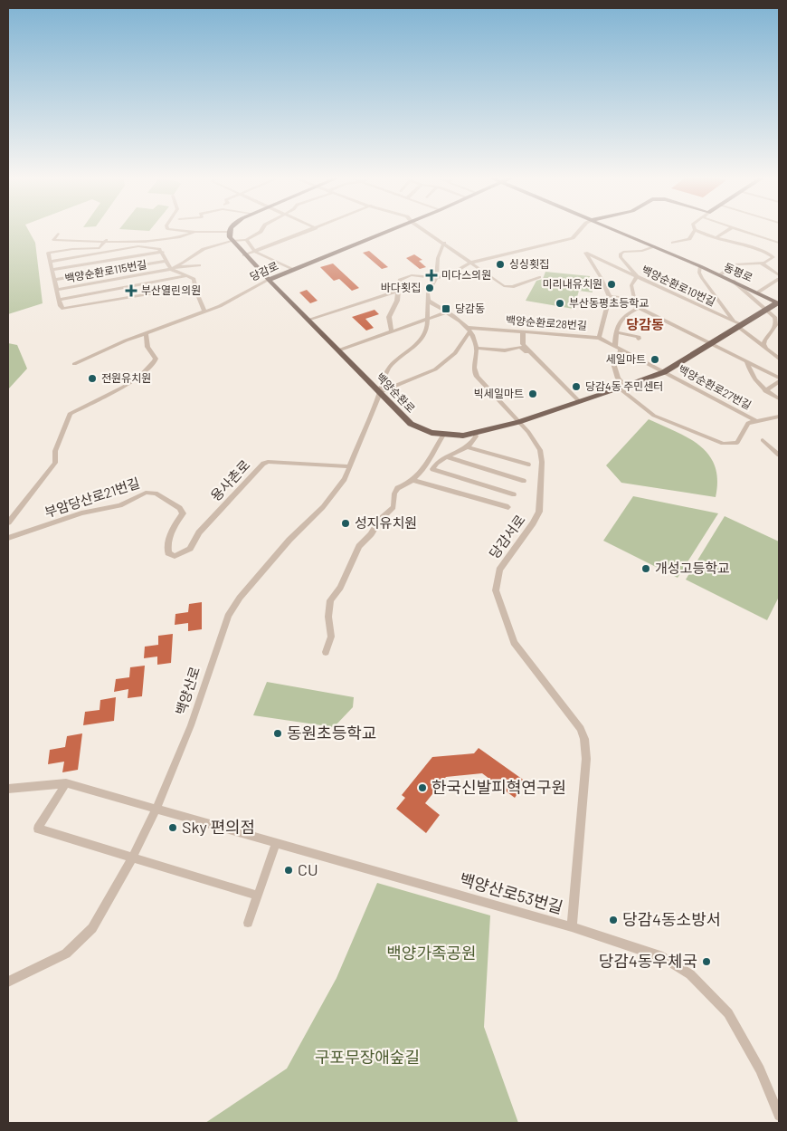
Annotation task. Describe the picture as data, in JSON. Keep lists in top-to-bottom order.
{
  "streets": {
    "main road": ["당감로", "동평로", "백양순환로"],
    "street": [
      "백양순환로115번길",
      "백양순환로10번길",
      "백양순환로28번길",
      "백양순환로27번길",
      "용사촌로",
      "부암당산로21번길",
      "당감서로",
      "백양산로",
      "백양산로53번길"
    ]
  },
  "crossings": [
    ["백양순환로115번길", "백양순환로"],
    ["당감로", "백양순환로"],
    ["동평로", "백양순환로"],
    ["백양순환로10번길", "백양순환로"],
    ["백양순환로28번길", "백양순환로27번길"],
    ["백양순환로28번길", "백양순환로"],
    ["백양순환로27번길", "백양순환로"],
    ["백양순환로", "당감서로"],
    ["백양순환로", "백양산로"],
    ["용사촌로", "부암당산로21번길"],
    ["용사촌로", "백양산로"],
    ["당감서로", "백양산로53번길"],
    ["백양산로", "백양산로53번길"]
  ],
  "districts": ["당감동"],
  "parks": ["백양가족공원", "구포무장애숲길"],
  "places": {
    "other": [
      "싱싱횟집",
      "미리내유치원",
      "바다횟집",
      "부산동평초등학교",
      "세일마트",
      "전원유치원",
      "당감4동 주민센터",
      "빅세일마트",
      "성지유치원",
      "개성고등학교",
      "동원초등학교",
      "한국신발피혁연구원",
      "Sky 편의점",
      "CU",
      "당감4동소방서",
      "당감4동우체국"
    ],
    "health": ["미다스의원", "부산열린의원"],
    "transit": ["당감동"]
  }
}
